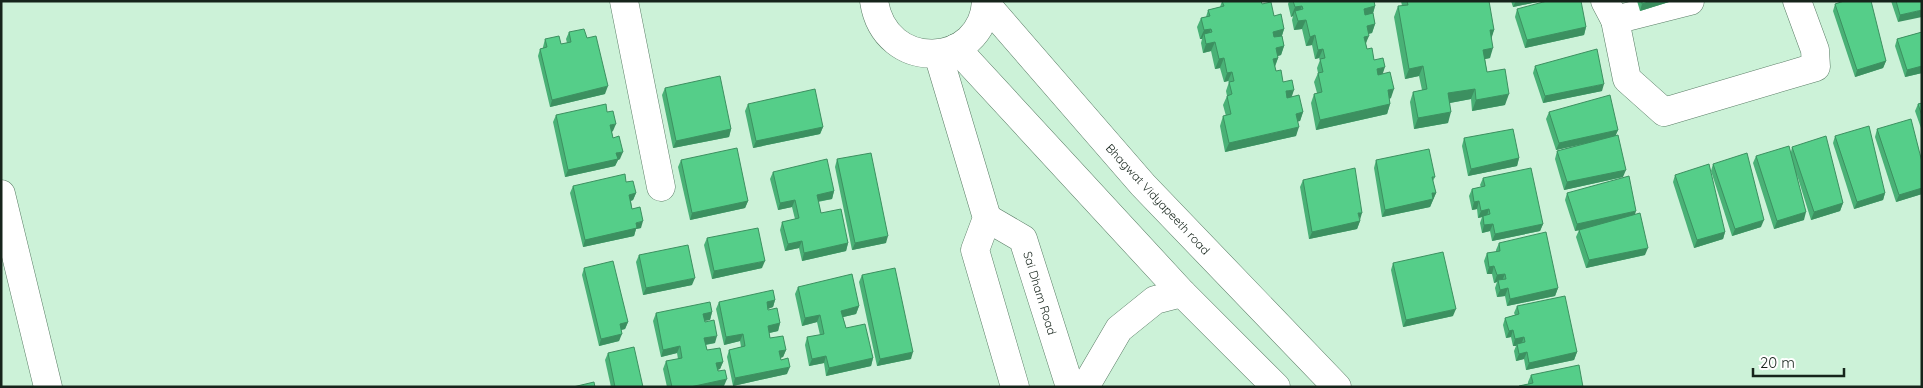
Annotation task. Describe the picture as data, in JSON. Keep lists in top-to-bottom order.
{
  "streets": {
    "street": ["Bhagwat Vidyapeeth road", "Sai Dham Road"]
  },
  "scale_bar": "20 m"
}
